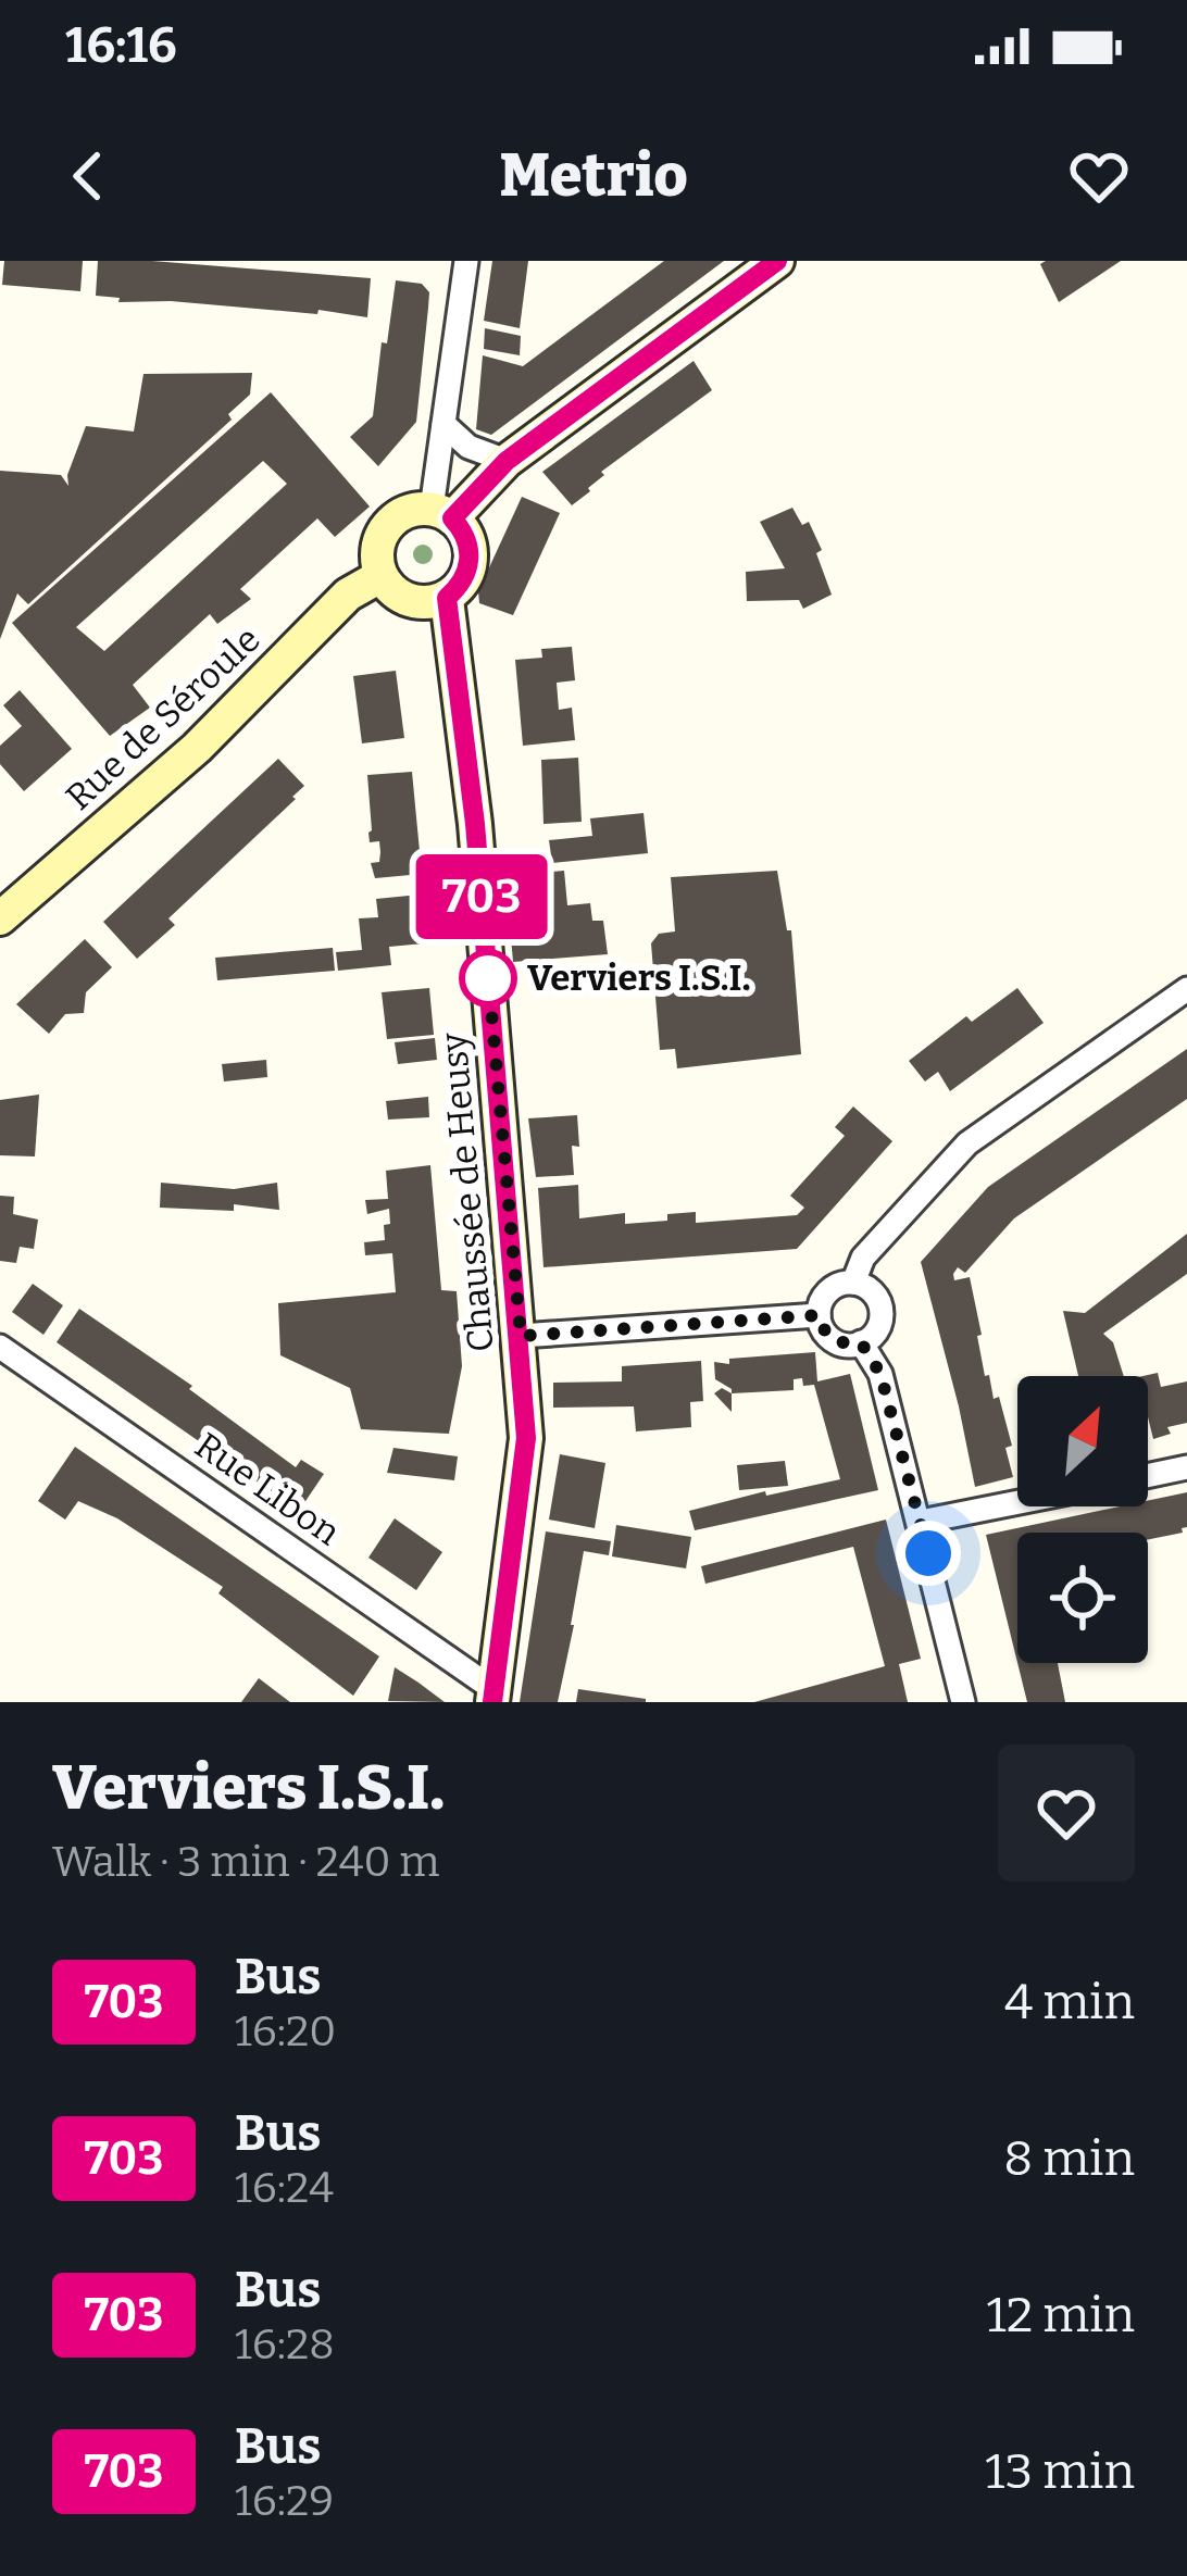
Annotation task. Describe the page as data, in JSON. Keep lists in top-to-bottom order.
{
  "streets": {
    "main road": ["Rue de Séroule", "Chaussée de Heusy"],
    "street": ["Rue Libon"]
  },
  "crossings": [
    ["Rue de Séroule", "Chaussée de Heusy"],
    ["Chaussée de Heusy", "Rue Libon"]
  ],
  "places": ["Verviers I.S.I."],
  "lines": ["bus line 703"],
  "north": "top right",
  "page": {
    "status": "16:16",
    "header": "Metrio",
    "on_map": "703",
    "heading": ["Verviers I.S.I.", "Walk · 3 min · 240 m"],
    "list": [
      {
        "mark": "703",
        "name": "Bus",
        "note": "16:20",
        "value": "4 min"
      },
      {
        "mark": "703",
        "name": "Bus",
        "note": "16:24",
        "value": "8 min"
      },
      {
        "mark": "703",
        "name": "Bus",
        "note": "16:28",
        "value": "12 min"
      },
      {
        "mark": "703",
        "name": "Bus",
        "note": "16:29",
        "value": "13 min"
      }
    ]
  }
}
